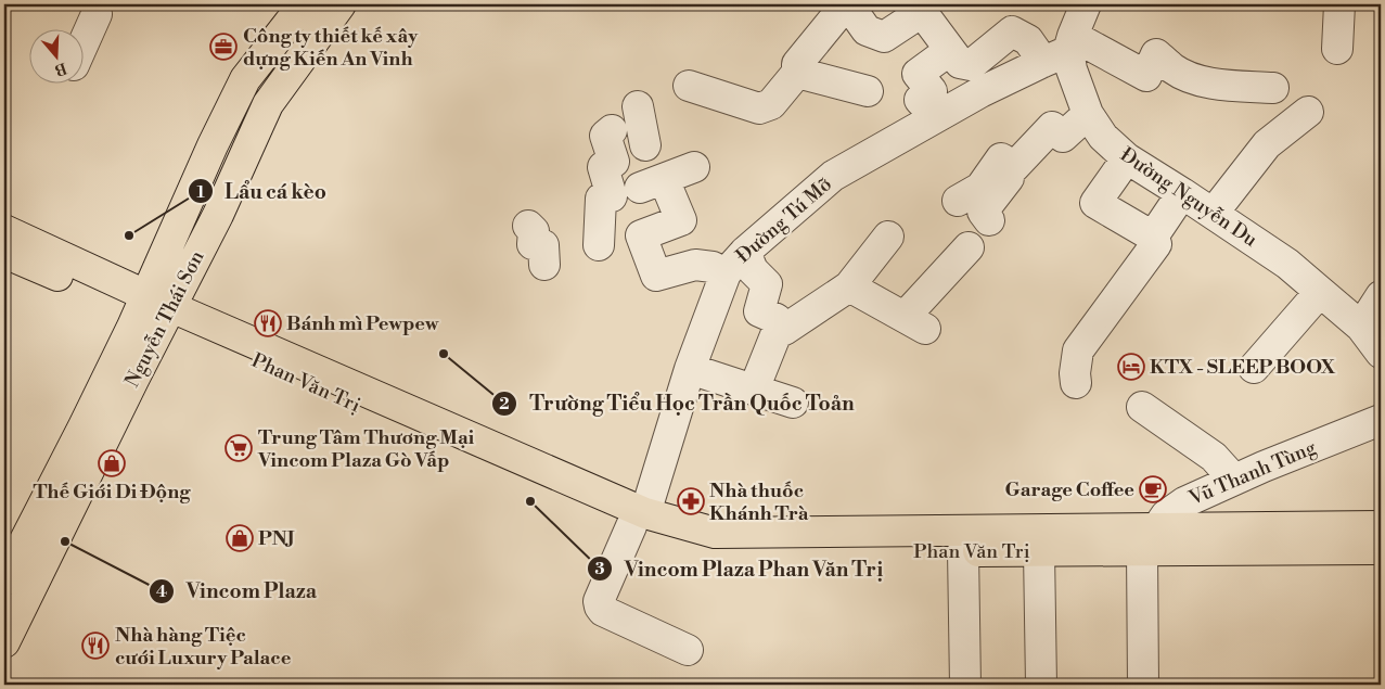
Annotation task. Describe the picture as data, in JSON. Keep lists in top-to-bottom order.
{
  "streets": {
    "main road": ["Nguyễn Thái Sơn", "Phan Văn Trị"],
    "street": ["Đường Nguyễn Du", "Đường Tú Mỡ", "Vũ Thanh Tùng"]
  },
  "crossings": [
    ["Đường Nguyễn Du", "Đường Tú Mỡ"],
    ["Đường Tú Mỡ", "Phan Văn Trị"],
    ["Nguyễn Thái Sơn", "Phan Văn Trị"],
    ["Phan Văn Trị", "Vũ Thanh Tùng"]
  ],
  "places": {
    "office": ["Công ty thiết kế xây dựng Kiến An Vinh"],
    "other": [
      "Lẩu cá kèo",
      "Trường Tiểu Học Trần Quốc Toản",
      "Vincom Plaza Phan Văn Trị",
      "Vincom Plaza"
    ],
    "restaurant": ["Bánh mì Pewpew", "Nhà hàng Tiệc cưới Luxury Palace"],
    "hotel": ["KTX - SLEEP BOOX"],
    "supermarket": ["Trung Tâm Thương Mại Vincom Plaza Gò Vấp"],
    "shop": ["Thế Giới Di Động", "PNJ"],
    "cafe": ["Garage Coffee"],
    "pharmacy": ["Nhà thuốc Khánh Trà"]
  },
  "north": "bottom"
}
